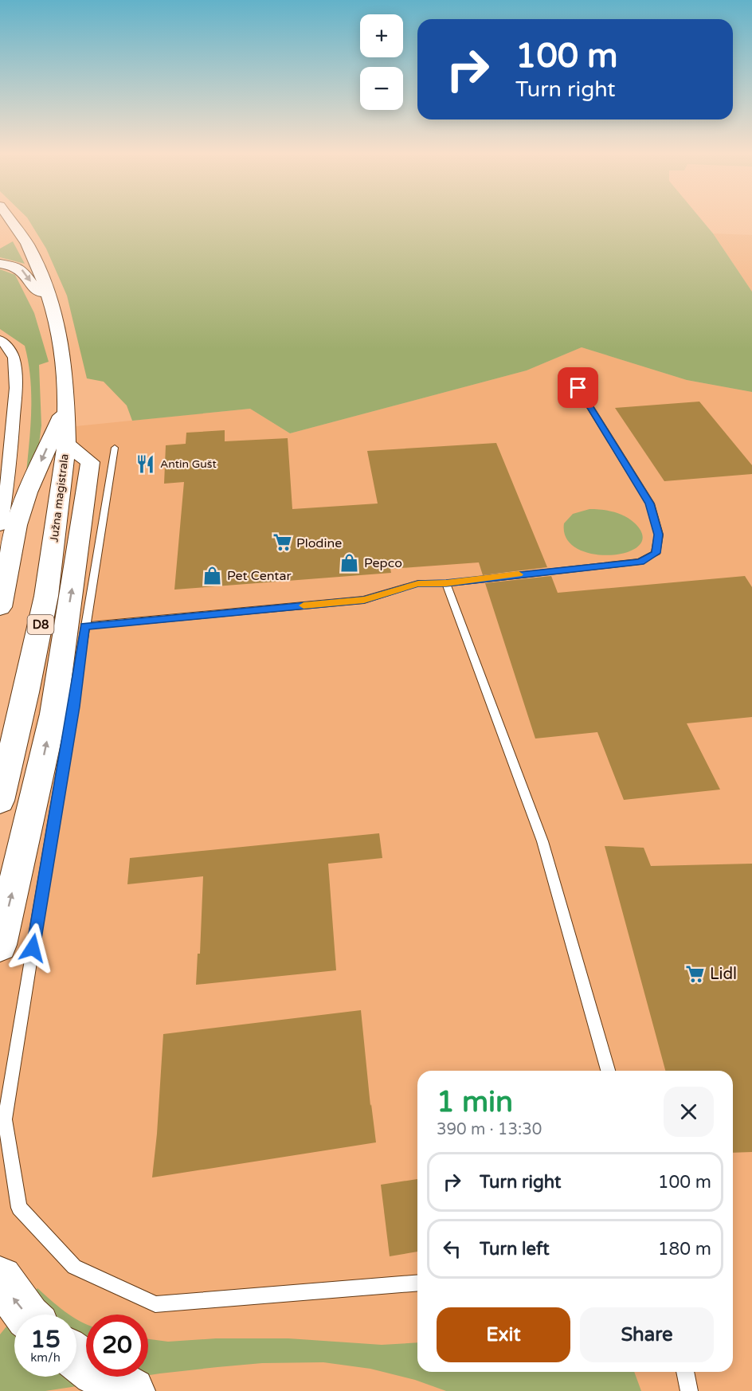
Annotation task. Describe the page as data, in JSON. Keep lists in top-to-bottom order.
{
  "streets": {
    "main road": ["Južna magistrala", "D8"]
  },
  "places": {
    "restaurant": ["Antin Gušt"],
    "supermarket": ["Plodine", "Lidl"],
    "shop": ["Pepco", "Pet Centar"]
  },
  "page": {
    "map_buttons": ["+", "−"],
    "turn": ["100 m", "Turn right"],
    "heading": ["1 min", "390 m · 13:30"],
    "list": [
      {
        "name": "Turn right",
        "value": "100 m"
      },
      {
        "name": "Turn left",
        "value": "180 m"
      }
    ],
    "buttons": ["Exit", "Share"],
    "speed": "15 km/h",
    "limit": "20"
  }
}
